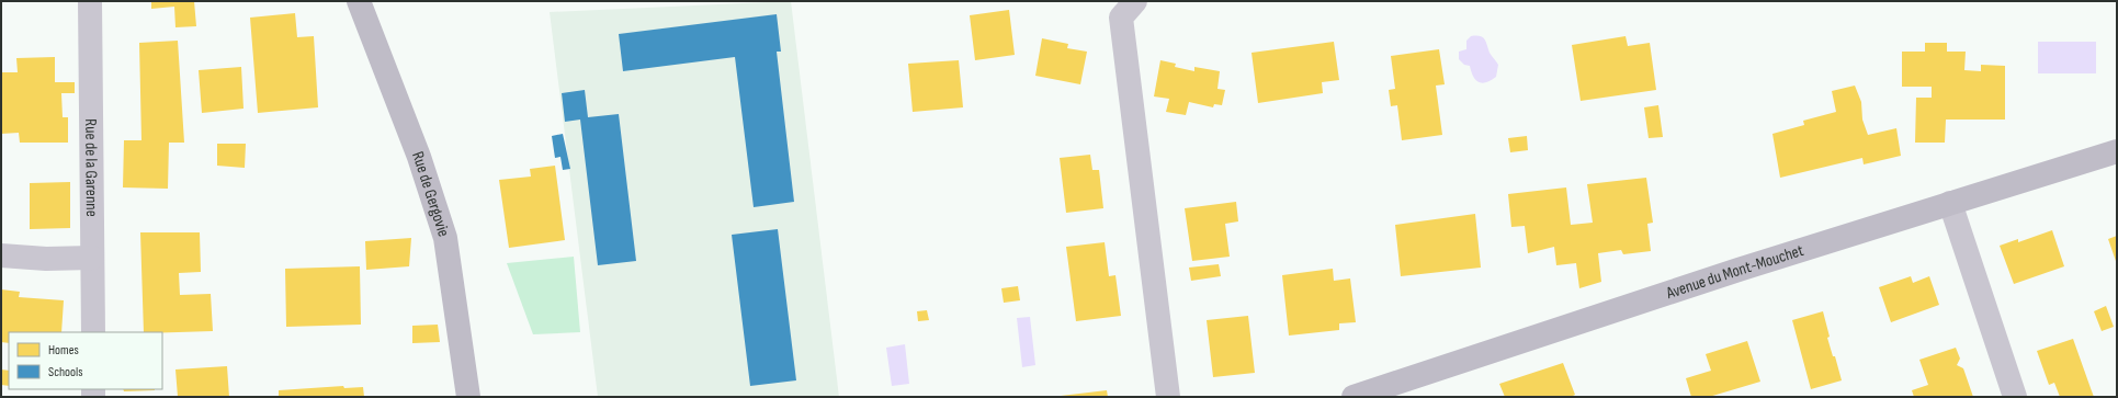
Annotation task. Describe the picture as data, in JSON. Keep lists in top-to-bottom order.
{
  "streets": {
    "main road": ["Rue de Gergovie", "Avenue du Mont-Mouchet"],
    "street": ["Rue de la Garenne"]
  },
  "legend": ["Homes", "Schools"]
}
